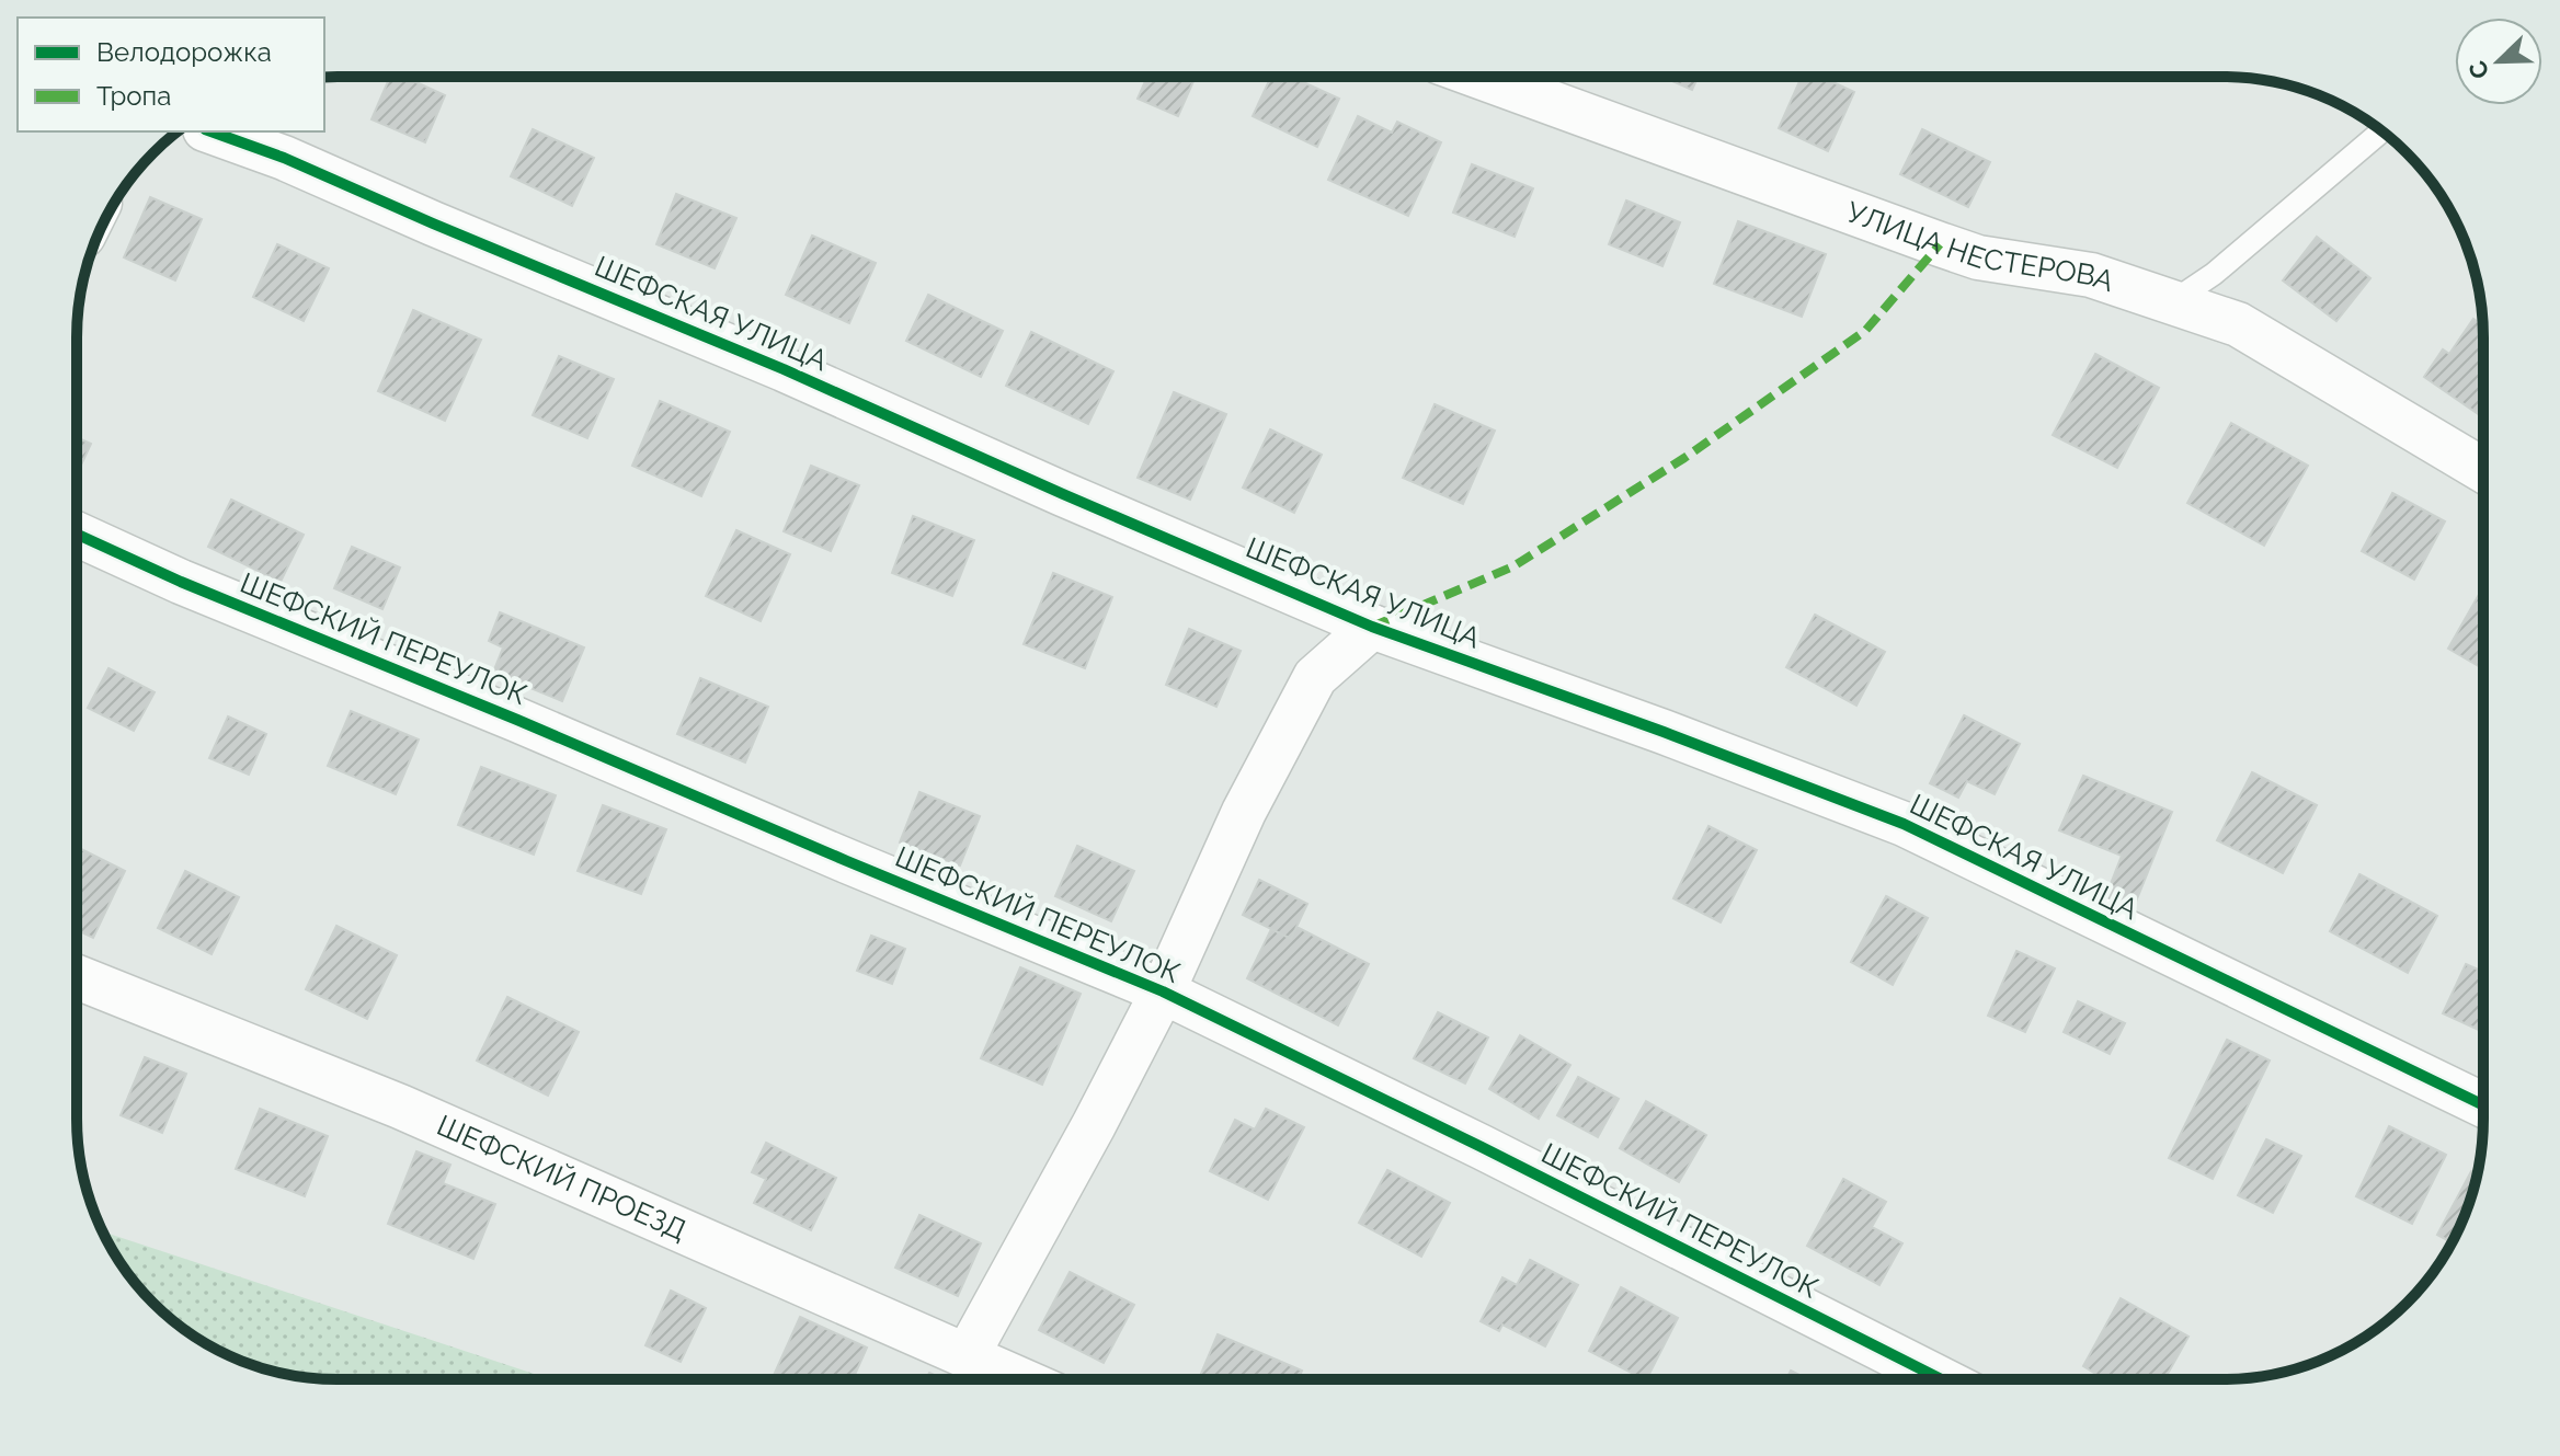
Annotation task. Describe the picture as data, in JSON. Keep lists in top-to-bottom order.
{
  "streets": {
    "street": [
      "УЛИЦА НЕСТЕРОВА",
      "ШЕФСКАЯ УЛИЦА",
      "ШЕФСКИЙ ПЕРЕУЛОК",
      "ШЕФСКИЙ ПРОЕЗД"
    ]
  },
  "legend": ["Велодорожка", "Тропа"],
  "north": "bottom left"
}
